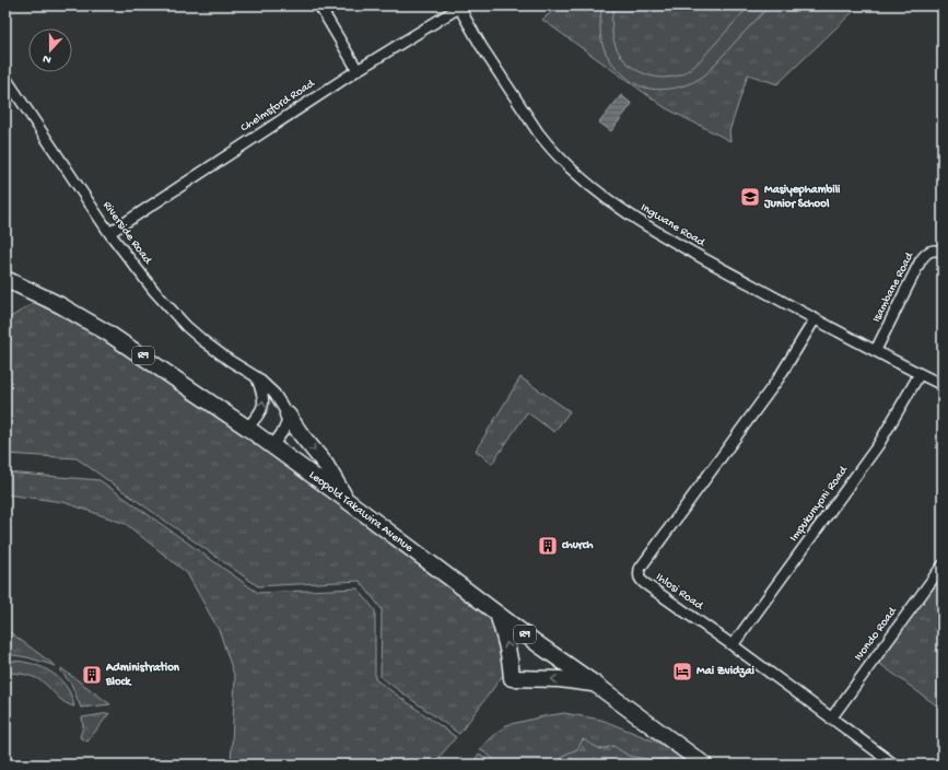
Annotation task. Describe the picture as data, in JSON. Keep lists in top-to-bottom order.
{
  "streets": {
    "highway": ["R9", "Leopold Takawira Avenue"],
    "street": [
      "Chelmsford Road",
      "Ingwane Road",
      "Riverside Road",
      "Isambane Road",
      "Impukunyoni Road",
      "Ihlosi Road",
      "Ivondo Road"
    ]
  },
  "crossings": [
    ["Chelmsford Road", "Ingwane Road"],
    ["Chelmsford Road", "Riverside Road"],
    ["Ingwane Road", "Isambane Road"],
    ["Ingwane Road", "Impukunyoni Road"],
    ["Ingwane Road", "Ihlosi Road"],
    ["Impukunyoni Road", "Ihlosi Road"],
    ["Ihlosi Road", "Ivondo Road"]
  ],
  "places": {
    "school or university": ["Masiyephambili Junior School"],
    "building": ["church", "Administration Block"],
    "hotel": ["Mai Zvidzai"]
  },
  "north": "bottom"
}
